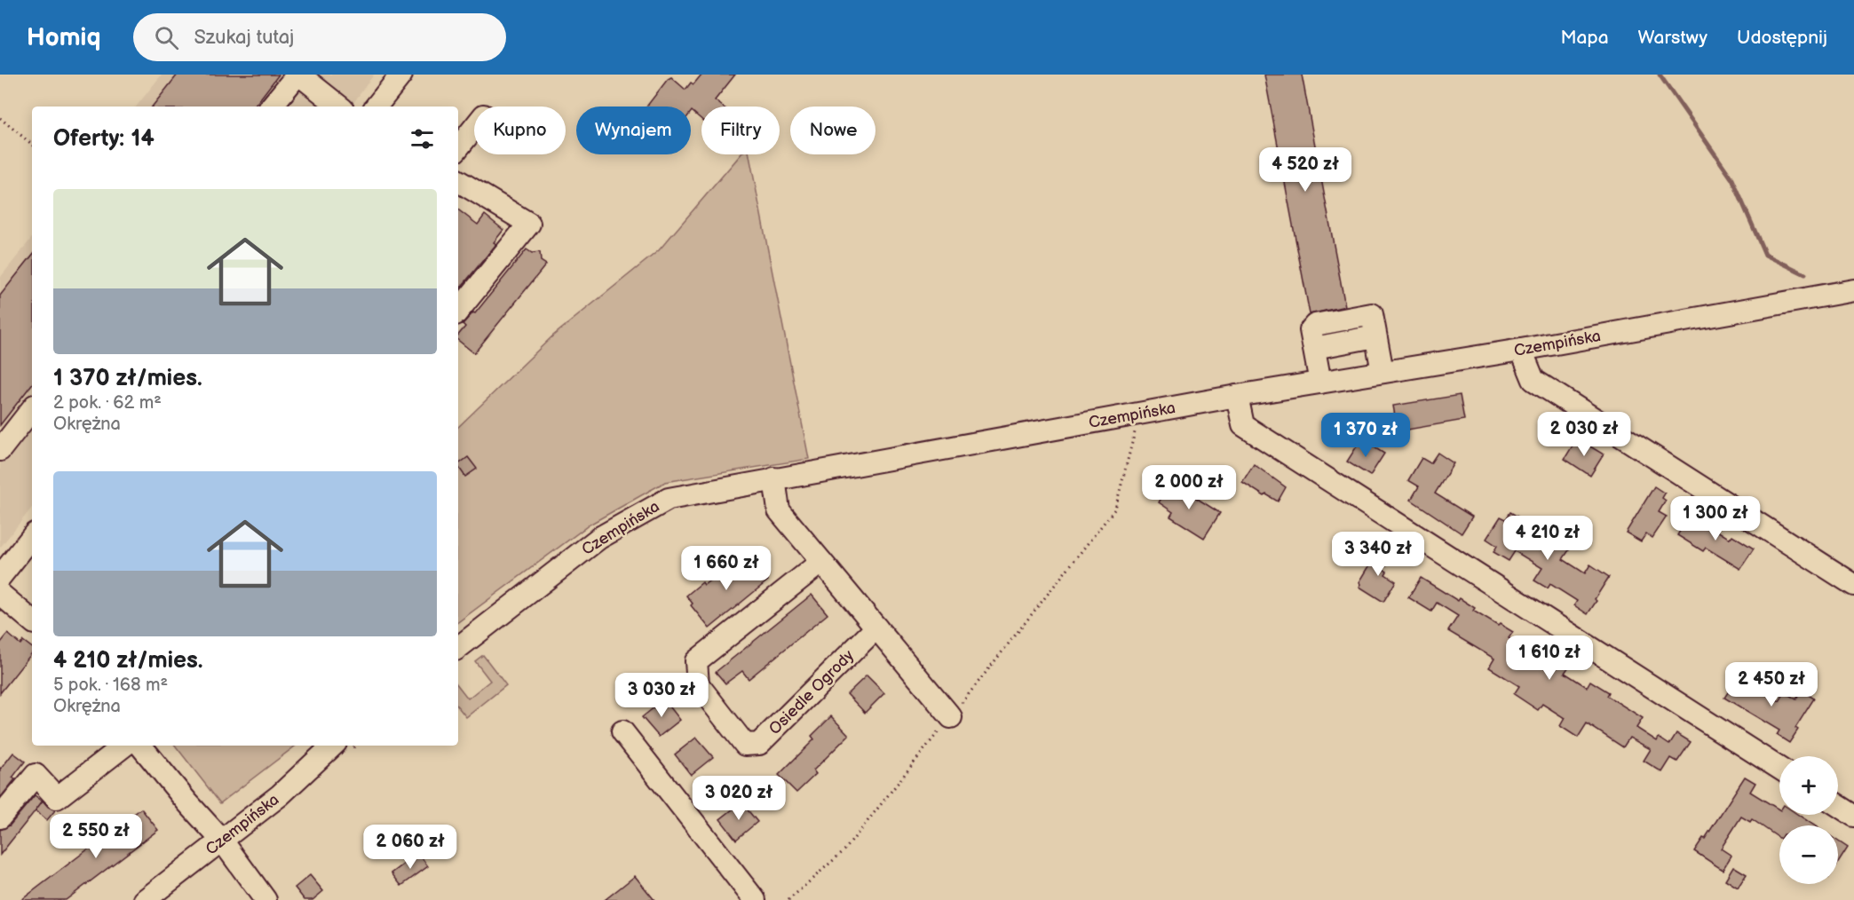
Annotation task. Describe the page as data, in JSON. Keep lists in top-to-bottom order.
{
  "streets": {
    "street": ["Czempińska", "Osiedle Ogrody"]
  },
  "page": {
    "header": "Homiq",
    "search": "Szukaj tutaj",
    "nav": ["Mapa", "Warstwy", "Udostępnij"],
    "chip": [
      "Kupno",
      "Wynajem",
      "Filtry",
      "Nowe"
    ],
    "heading": "Oferty: 14",
    "price": [
      "4 520 zł",
      "2 030 zł",
      "1 370 zł",
      "2 000 zł",
      "1 300 zł",
      "4 210 zł",
      "3 340 zł",
      "1 660 zł",
      "1 610 zł",
      "2 450 zł",
      "3 030 zł",
      "3 020 zł",
      "2 550 zł",
      "2 060 zł"
    ],
    "list": [
      {
        "name": "1 370 zł/mies.",
        "note": "2 pok. · 62 m² · Okrężna"
      },
      {
        "name": "4 210 zł/mies.",
        "note": "5 pok. · 168 m² · Okrężna"
      }
    ],
    "map_buttons": ["+", "−"]
  }
}
